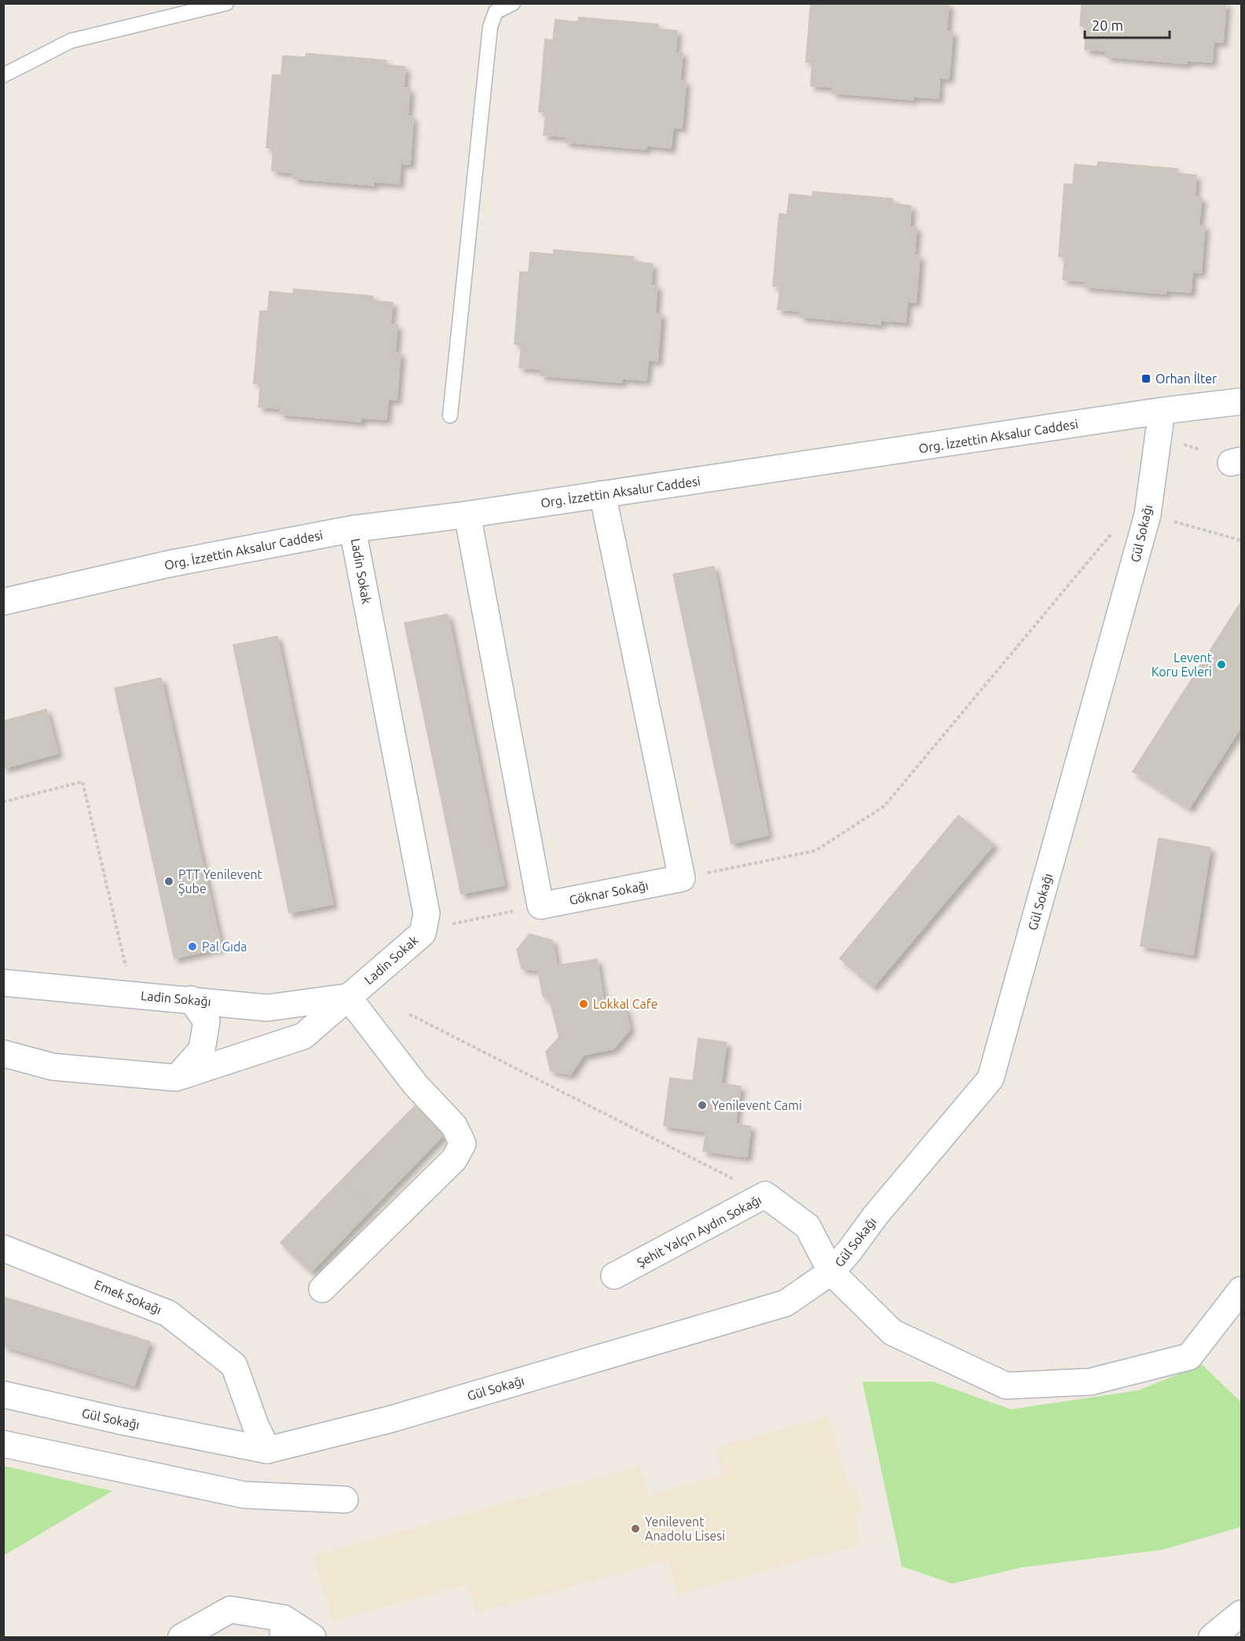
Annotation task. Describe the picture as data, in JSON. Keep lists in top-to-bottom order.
{
  "streets": {
    "street": [
      "Org. İzzettin Aksalur Caddesi",
      "Gül Sokağı",
      "Ladin Sokak",
      "Göknar Sokağı",
      "Ladin Sokağı",
      "Şehit Yalçın Aydın Sokağı",
      "Emek Sokağı"
    ]
  },
  "crossings": [
    ["Org. İzzettin Aksalur Caddesi", "Gül Sokağı"],
    ["Org. İzzettin Aksalur Caddesi", "Ladin Sokak"],
    ["Gül Sokağı", "Şehit Yalçın Aydın Sokağı"],
    ["Gül Sokağı", "Emek Sokağı"],
    ["Ladin Sokak", "Ladin Sokağı"]
  ],
  "places": {
    "transit": ["Orhan İlter"],
    "other": [
      "Levent Koru Evleri",
      "PTT Yenilevent Şube",
      "Pal Gıda",
      "Lokkal Cafe",
      "Yenilevent Cami",
      "Yenilevent Anadolu Lisesi"
    ]
  },
  "scale_bar": "20 m"
}
